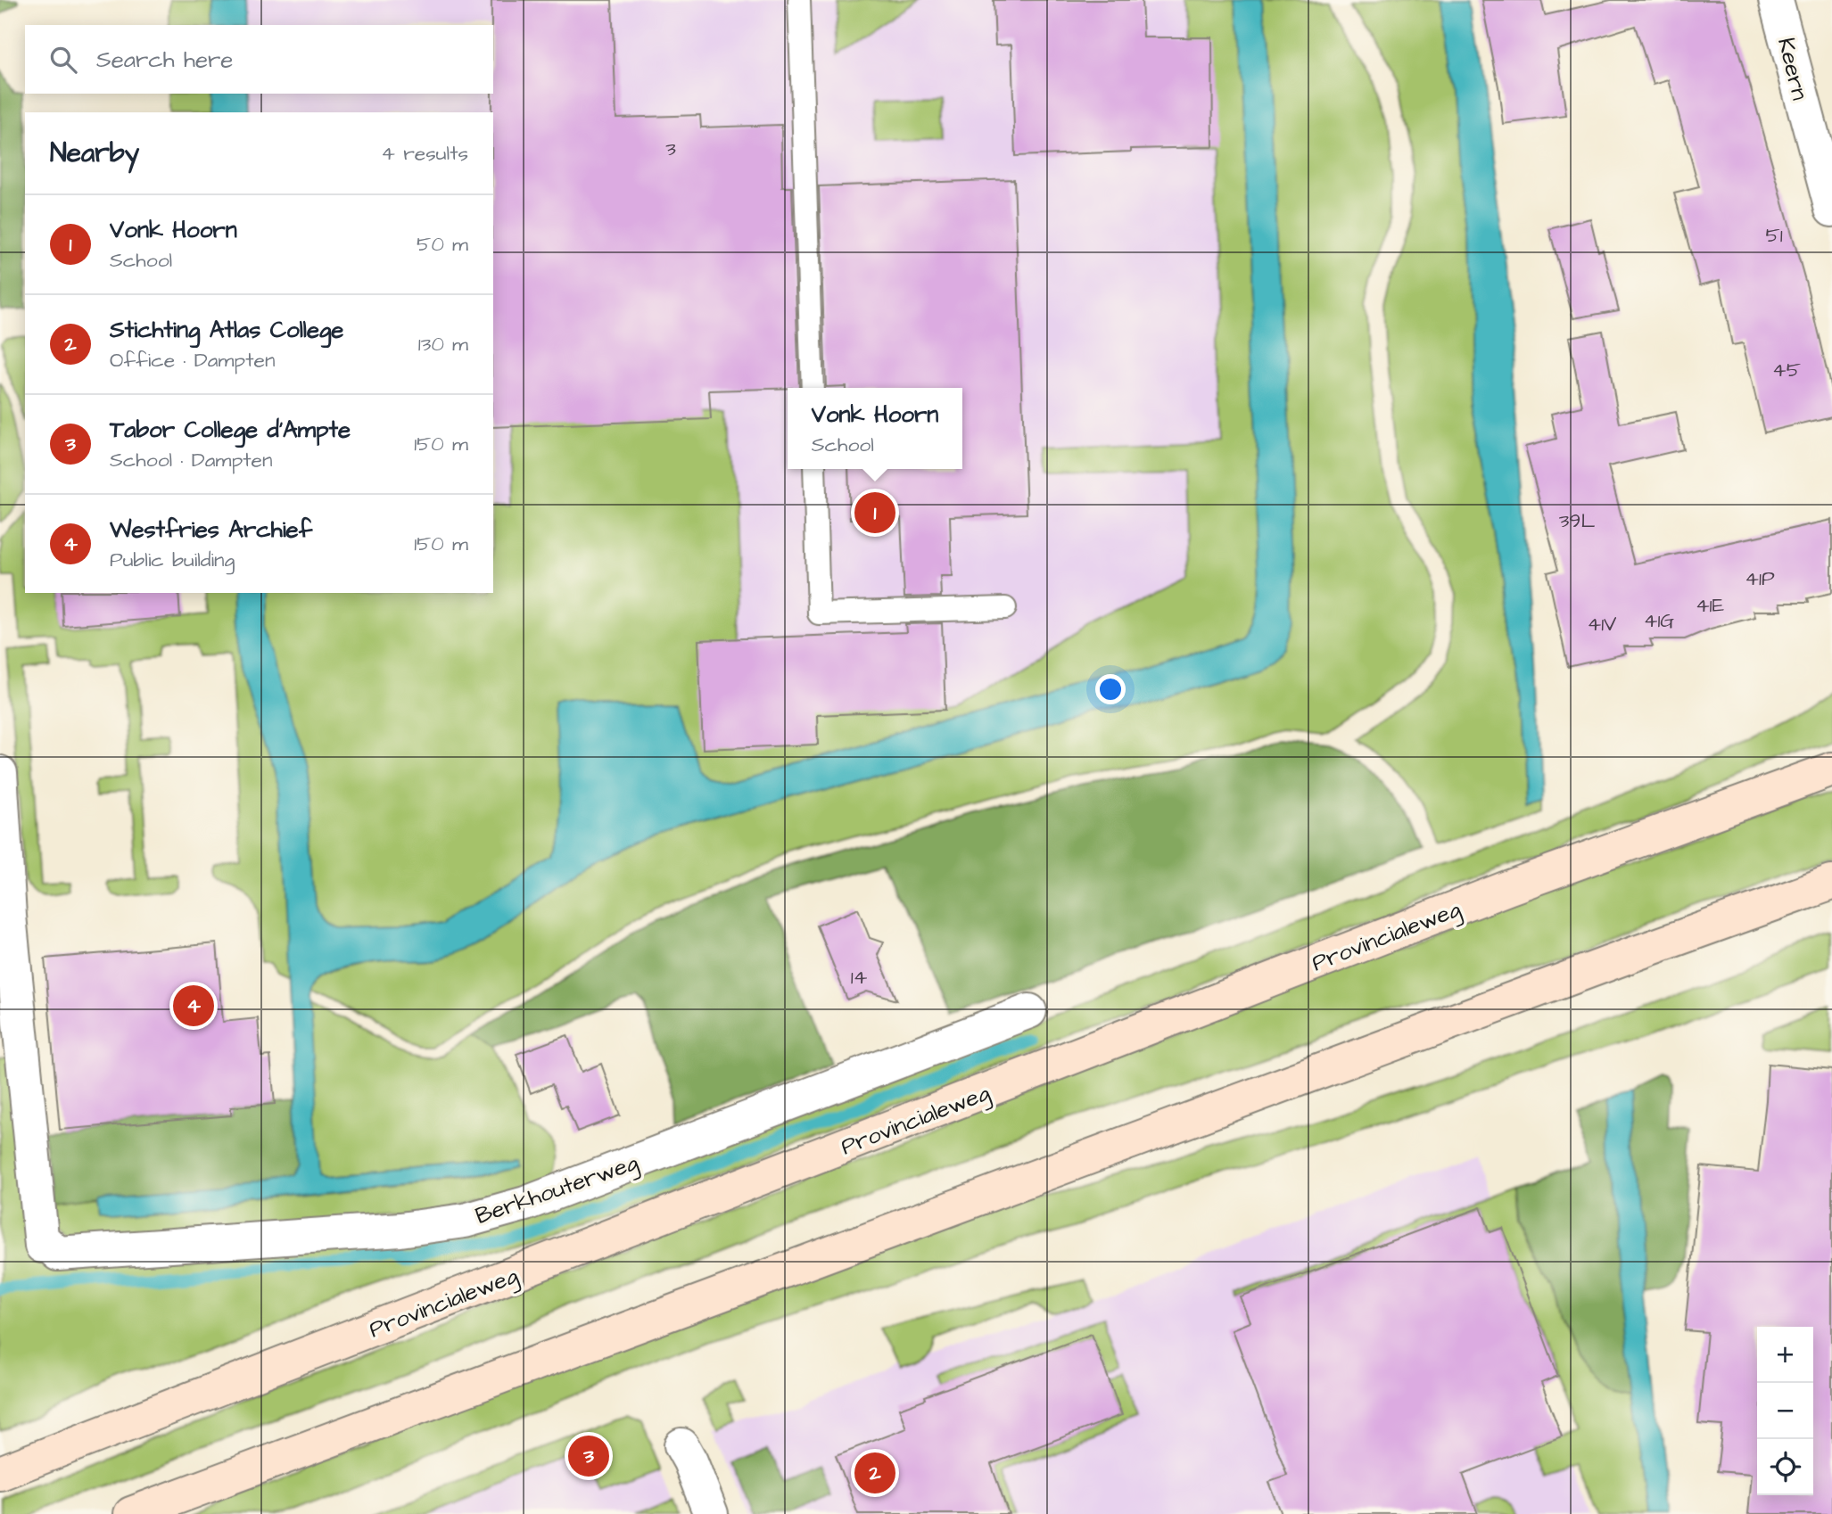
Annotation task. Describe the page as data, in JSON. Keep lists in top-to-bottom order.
{
  "streets": {
    "main road": ["Provincialeweg"],
    "street": ["Keern", "Berkhouterweg"]
  },
  "house_numbers": [
    "3",
    "51",
    "45",
    "39L",
    "41P",
    "41E",
    "41G",
    "41V",
    "14"
  ],
  "page": {
    "search": "Search here",
    "heading": ["Nearby", "4 results"],
    "list": [
      {
        "mark": "1",
        "name": "Vonk Hoorn",
        "note": "School",
        "value": "50 m"
      },
      {
        "mark": "2",
        "name": "Stichting Atlas College",
        "note": "Office · Dampten",
        "value": "130 m"
      },
      {
        "mark": "3",
        "name": "Tabor College d'Ampte",
        "note": "School · Dampten",
        "value": "150 m"
      },
      {
        "mark": "4",
        "name": "Westfries Archief",
        "note": "Public building",
        "value": "150 m"
      }
    ],
    "popup": ["Vonk Hoorn", "School"],
    "pins": [
      "1",
      "4",
      "3",
      "2"
    ],
    "map_buttons": ["+", "−"]
  }
}
